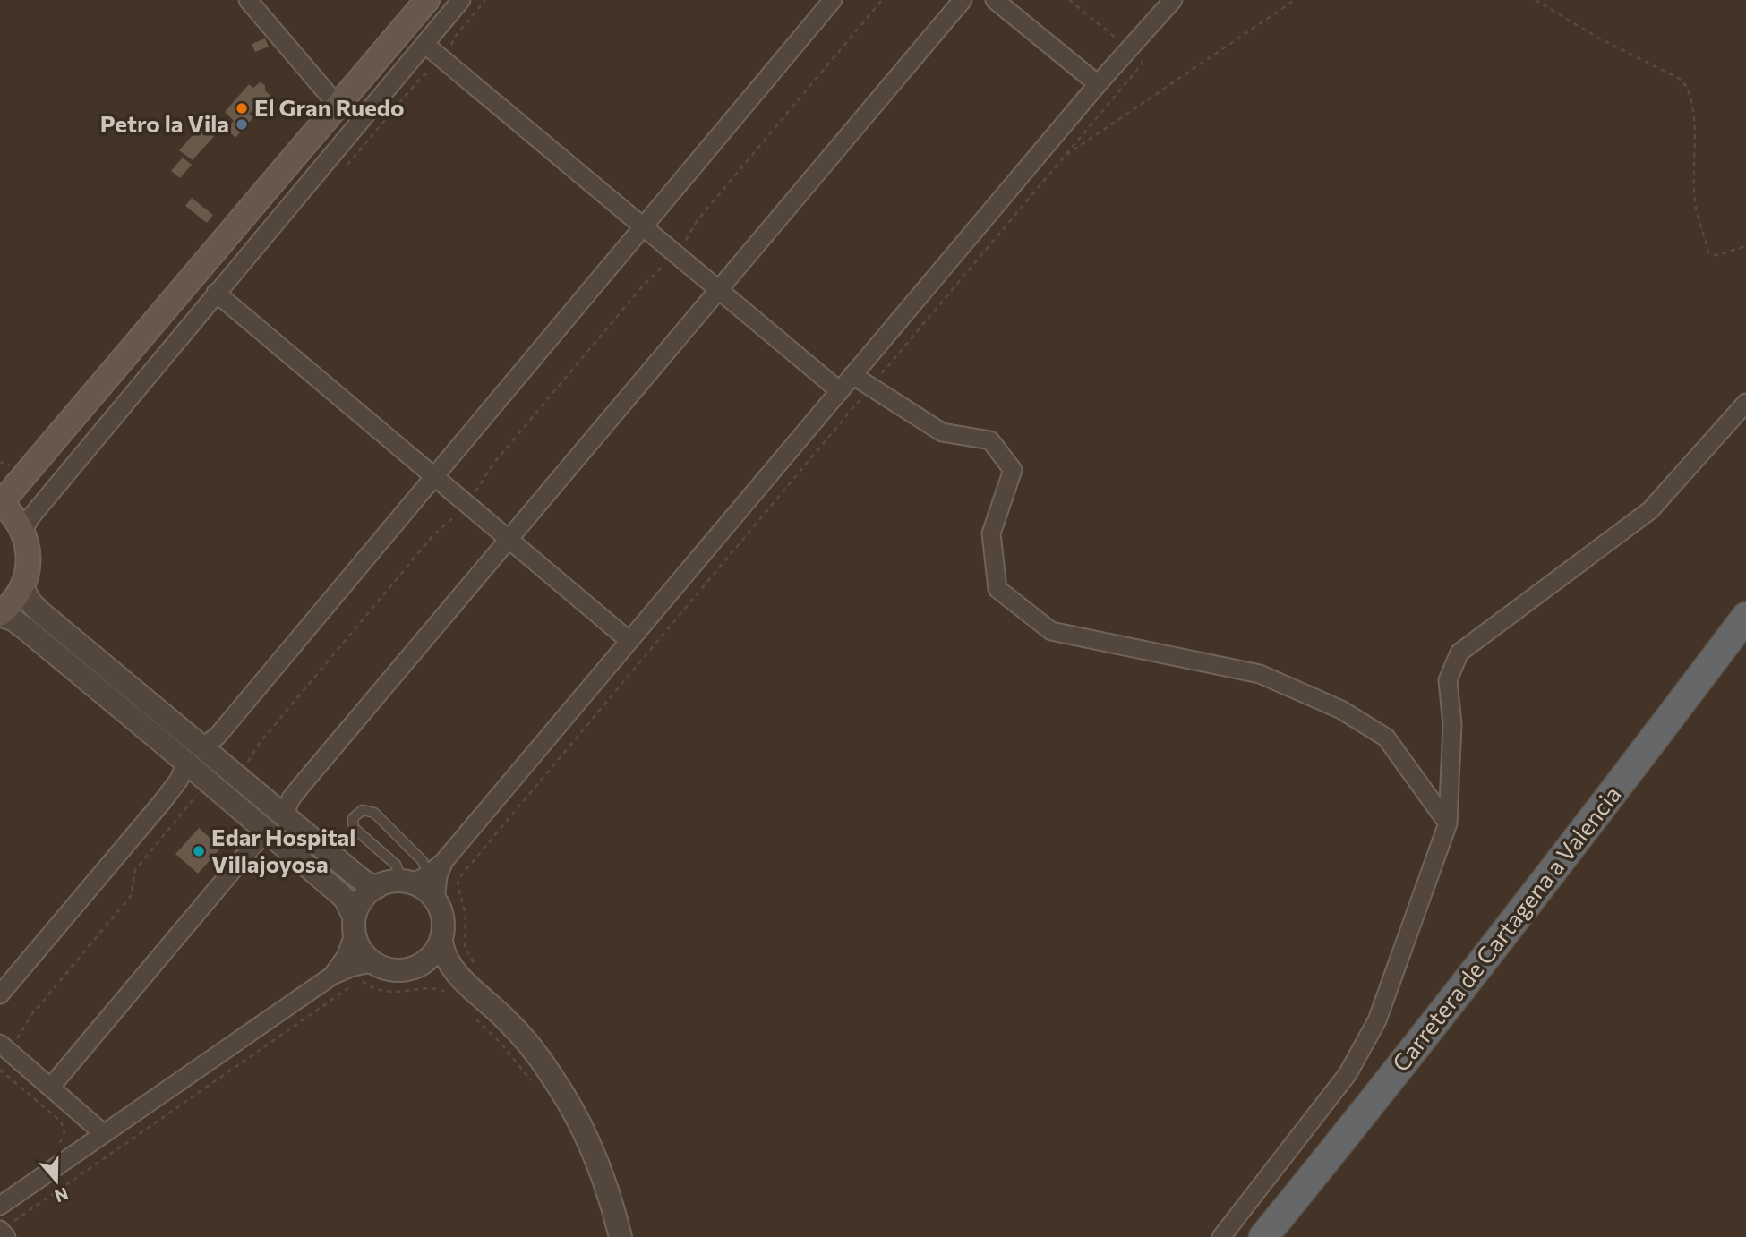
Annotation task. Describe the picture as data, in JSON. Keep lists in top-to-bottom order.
{
  "streets": {
    "highway": ["Carretera de Cartagena a Valencia"]
  },
  "places": ["El Gran Ruedo", "Petro la Vila", "Edar Hospital Villajoyosa"],
  "north": "bottom"
}
